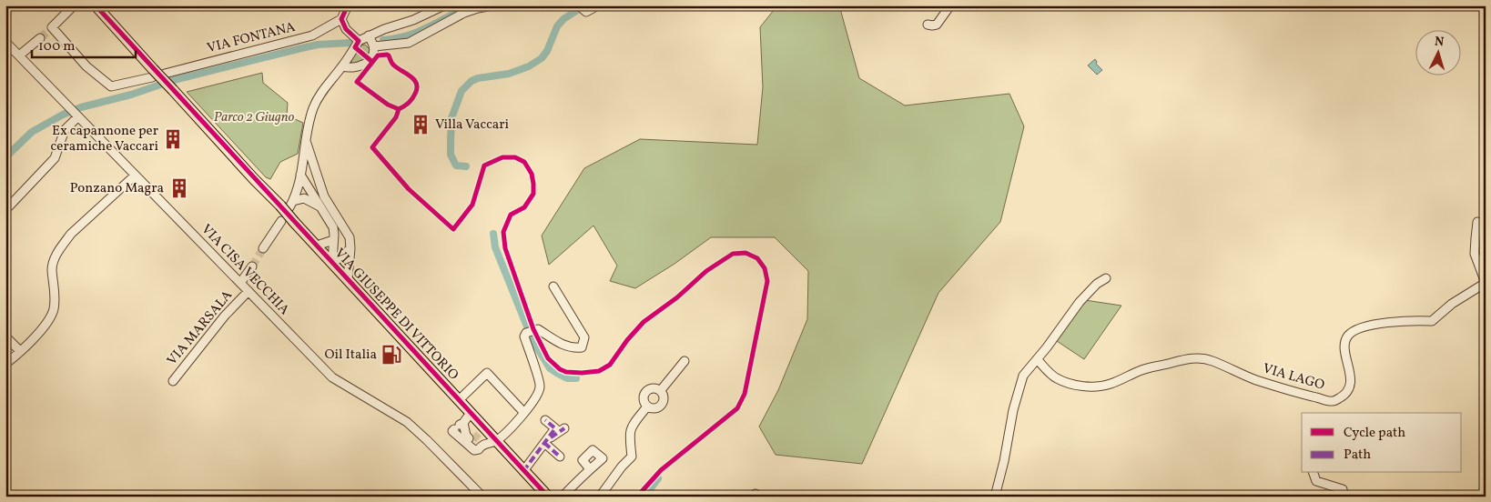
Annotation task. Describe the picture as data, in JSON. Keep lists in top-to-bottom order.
{
  "streets": {
    "main road": ["VIA GIUSEPPE DI VITTORIO"],
    "street": [
      "VIA FONTANA",
      "VIA CISA VECCHIA",
      "VIA MARSALA",
      "VIA LAGO"
    ]
  },
  "crossings": [
    ["VIA CISA VECCHIA", "VIA MARSALA"]
  ],
  "parks": ["Parco 2 Giugno"],
  "places": {
    "building": ["Villa Vaccari", "Ex capannone per ceramiche Vaccari", "Ponzano Magra"],
    "fuel station": ["Oil Italia"]
  },
  "legend": ["Cycle path", "Path"],
  "scale_bar": "100 m",
  "north": "top"
}
